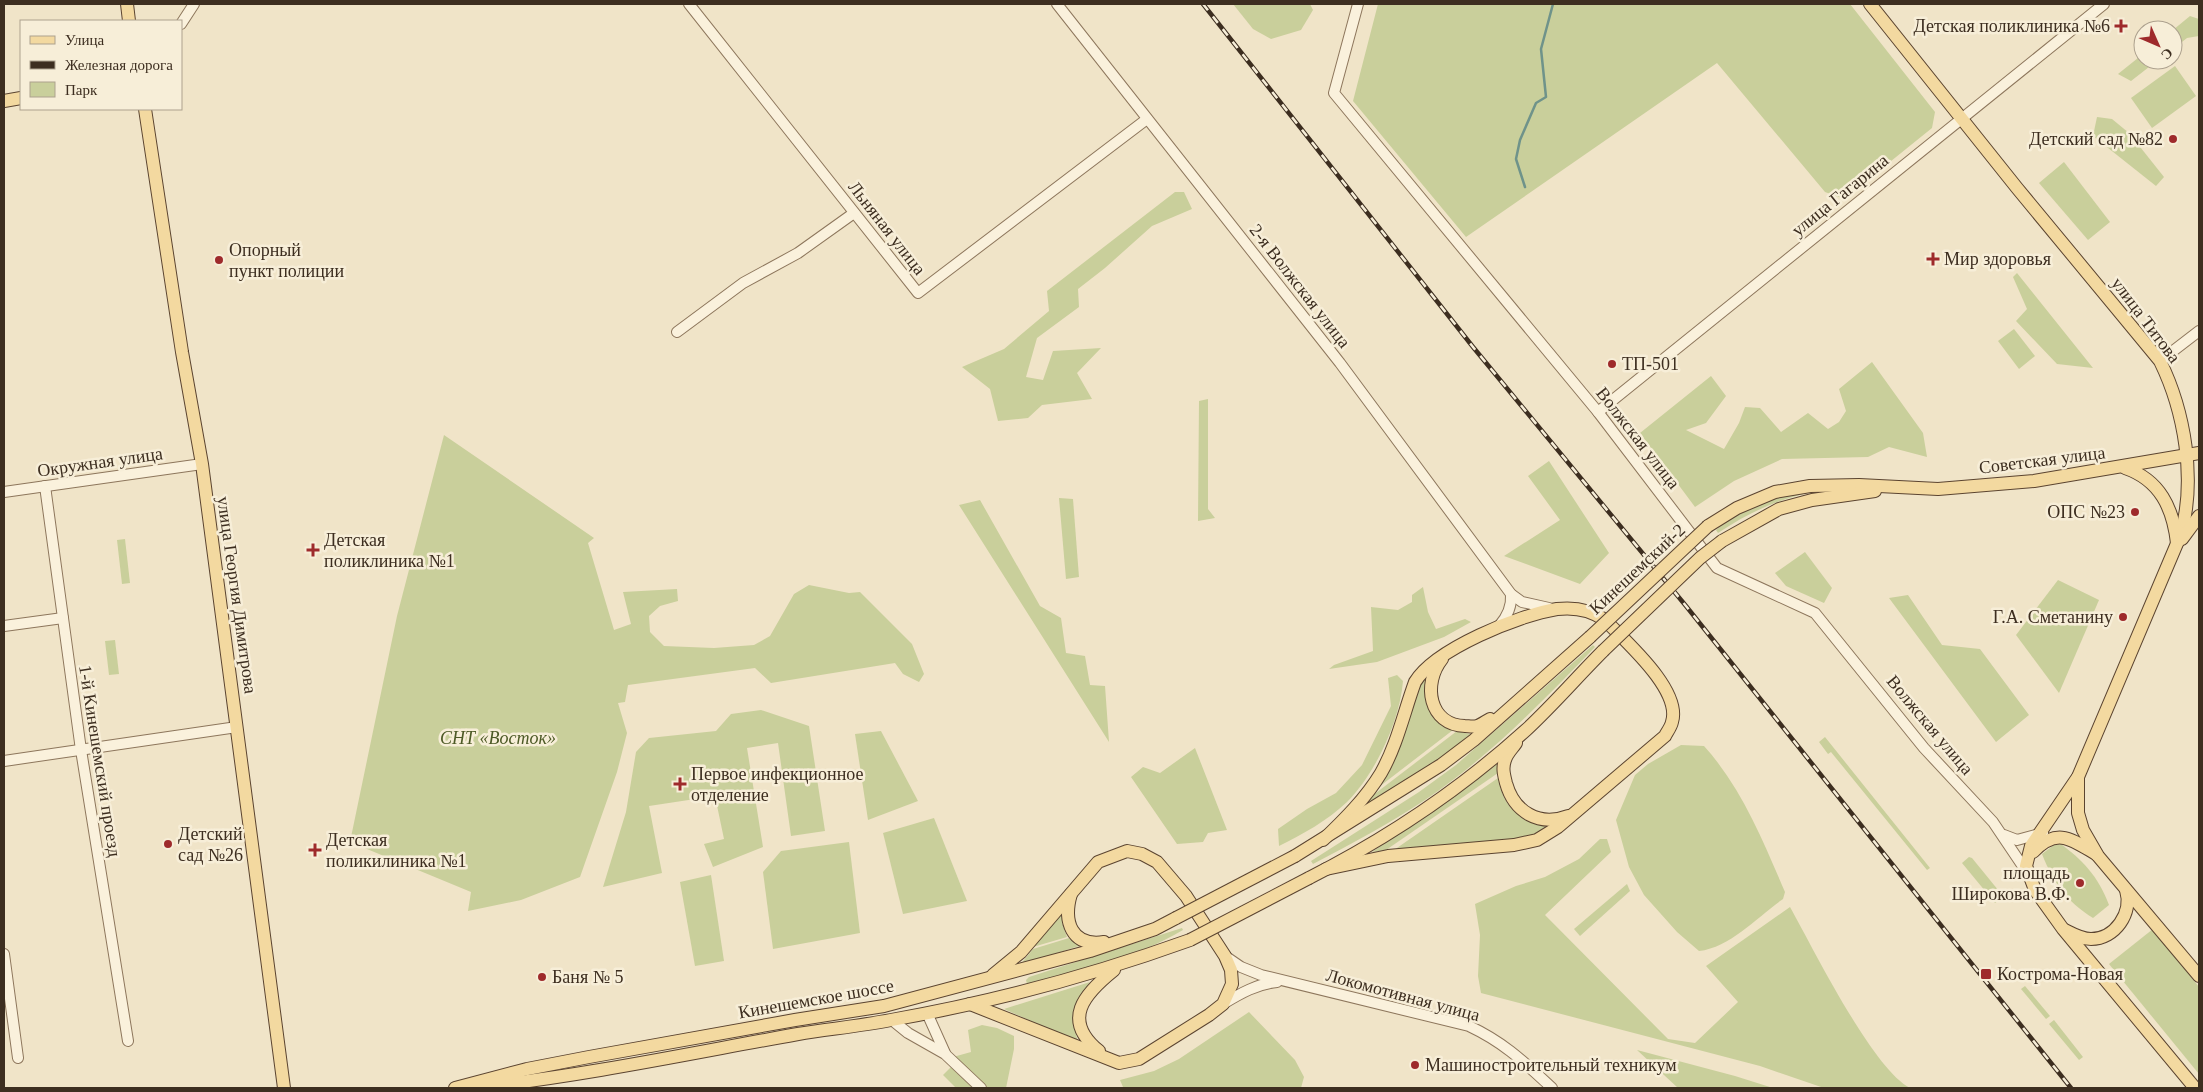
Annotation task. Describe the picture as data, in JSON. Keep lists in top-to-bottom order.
{
  "streets": {
    "main road": [
      "улица Титова",
      "Советская улица",
      "Кинешемский-2",
      "улица Георгия Димитрова",
      "Кинешемское шоссе"
    ],
    "street": [
      "улица Гагарина",
      "Льняная улица",
      "2-я Волжская улица",
      "Волжская улица",
      "Окружная улица",
      "1-й Кинешемский проезд",
      "Локомотивная улица"
    ]
  },
  "crossings": [
    ["улица Гагарина", "улица Титова"],
    ["улица Гагарина", "Волжская улица"],
    ["Льняная улица", "2-я Волжская улица"],
    ["улица Титова", "Советская улица"],
    ["Советская улица", "Кинешемский-2"],
    ["Окружная улица", "улица Георгия Димитрова"],
    ["Окружная улица", "1-й Кинешемский проезд"]
  ],
  "parks": ["СНТ «Восток»"],
  "places": {
    "health": [
      "Детская поликлиника №6",
      "Мир здоровья",
      "Детская поликлиника №1",
      "Первое инфекционное отделение",
      "Детская поликилиника №1"
    ],
    "other": [
      "Детский сад №82",
      "Опорный пункт полиции",
      "ТП-501",
      "ОПС №23",
      "Г.А. Сметанину",
      "Детский сад №26",
      "площадь Широкова В.Ф.",
      "Баня № 5",
      "Машиностроительный техникум"
    ],
    "transit": ["Кострома-Новая"]
  },
  "legend": ["Улица", "Железная дорога", "Парк"],
  "north": "bottom right"
}
